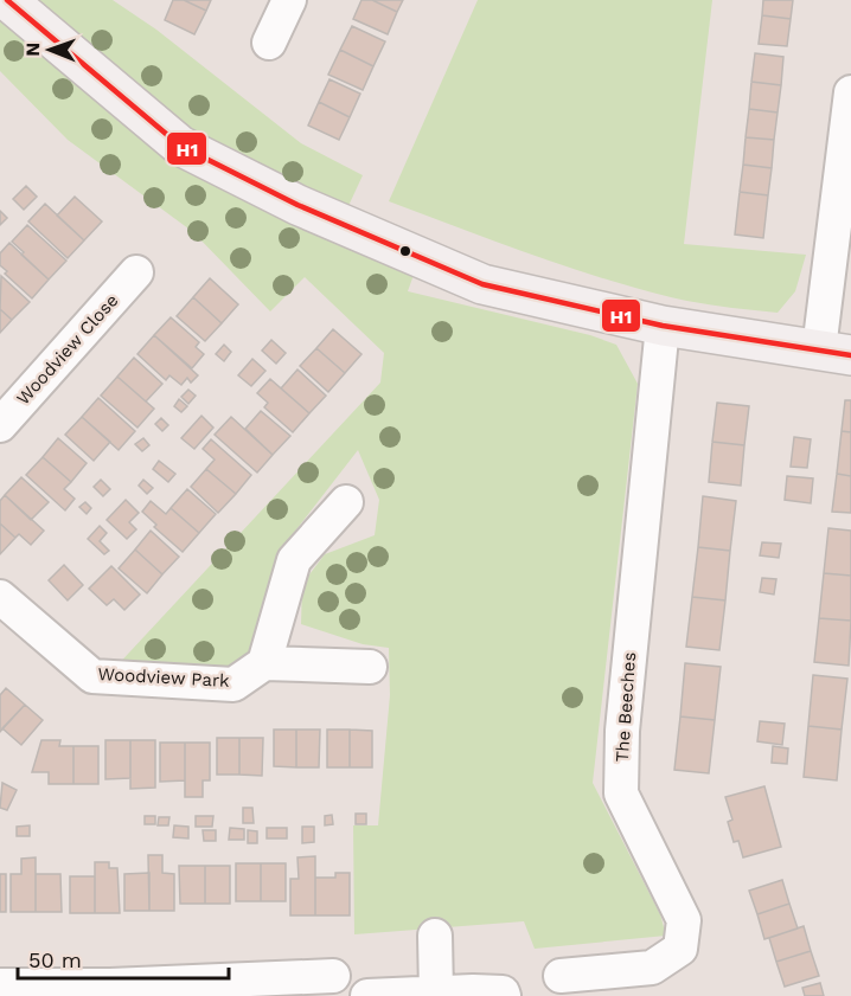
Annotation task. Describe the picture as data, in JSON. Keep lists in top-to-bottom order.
{
  "streets": {
    "street": ["Woodview Close", "Woodview Park", "The Beeches"]
  },
  "lines": ["transit line H1"],
  "scale_bar": "50 m",
  "north": "left"
}
